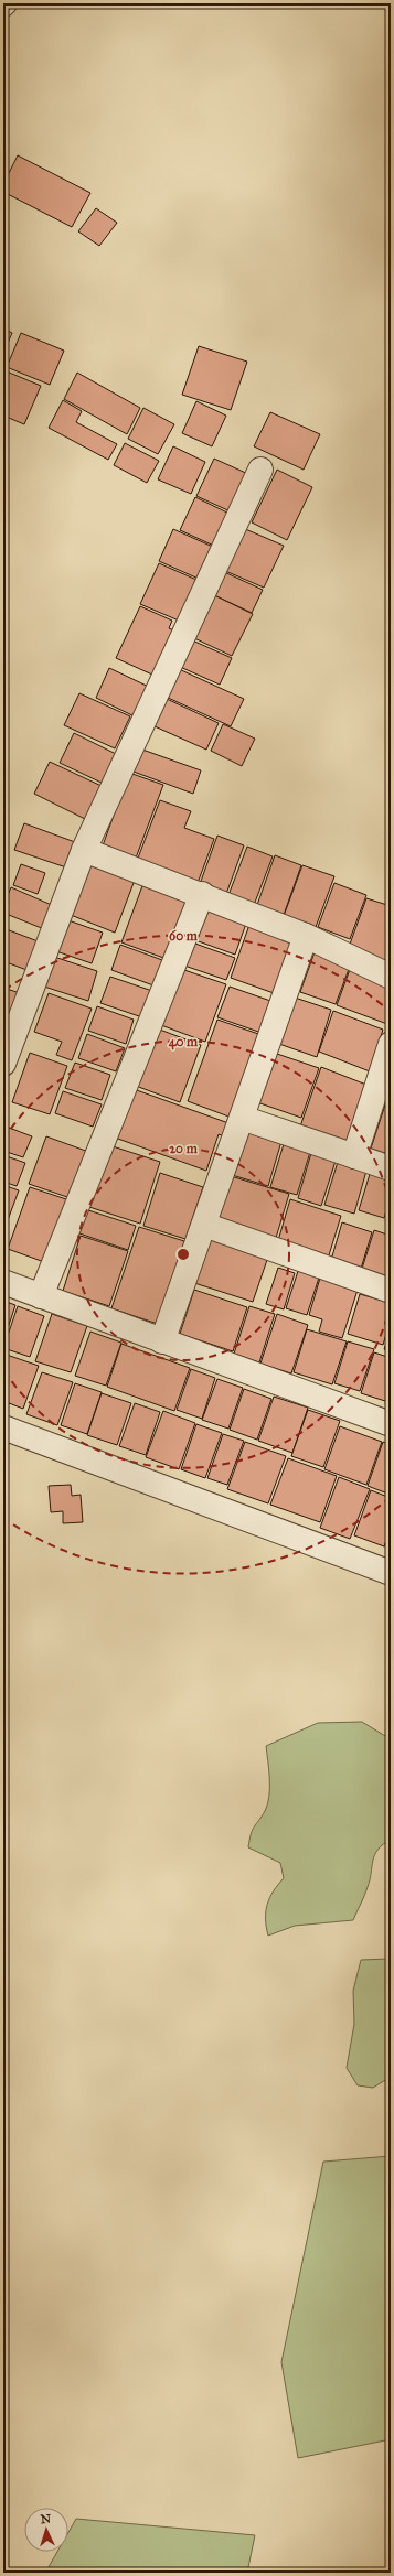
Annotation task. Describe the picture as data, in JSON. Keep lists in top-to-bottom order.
{
  "north": "top",
  "rings": ["60 m", "40 m", "20 m"]
}
